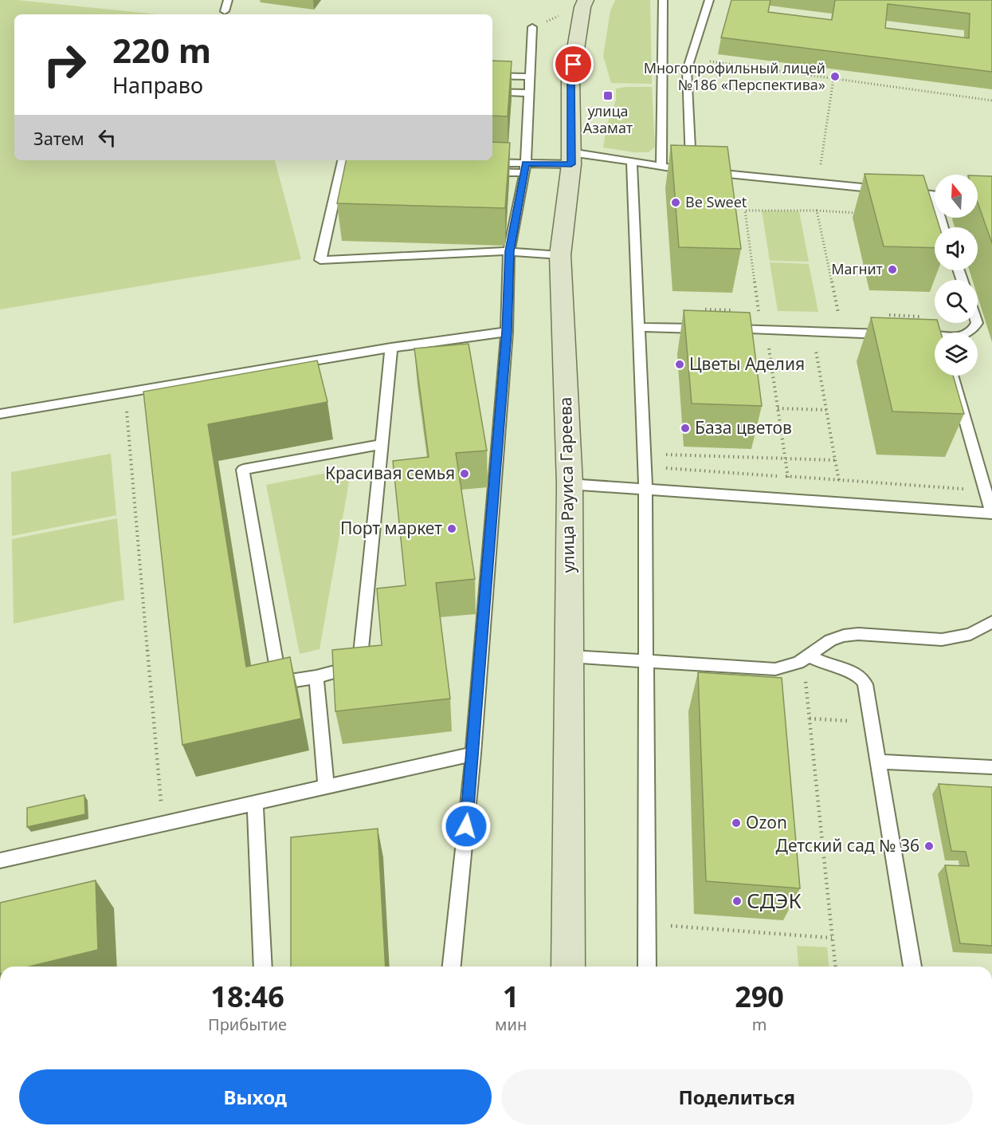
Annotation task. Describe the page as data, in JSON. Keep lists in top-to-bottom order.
{
  "streets": {
    "street": ["улица Рауиса Гареева"]
  },
  "places": {
    "other": [
      "Многопрофильный лицей №186 «Перспектива»",
      "Be Sweet",
      "Магнит",
      "Цветы Аделия",
      "База цветов",
      "Красивая семья",
      "Порт маркет",
      "Ozon",
      "Детский сад № 36",
      "СДЭК"
    ],
    "transit": ["улица Азамат"]
  },
  "north": "top",
  "page": {
    "turn": ["220 m", "Направо"],
    "then": "Затем",
    "eta": [
      "18:46",
      "Прибытие",
      "1",
      "мин",
      "290",
      "m"
    ],
    "buttons": ["Выход", "Поделиться"]
  }
}
